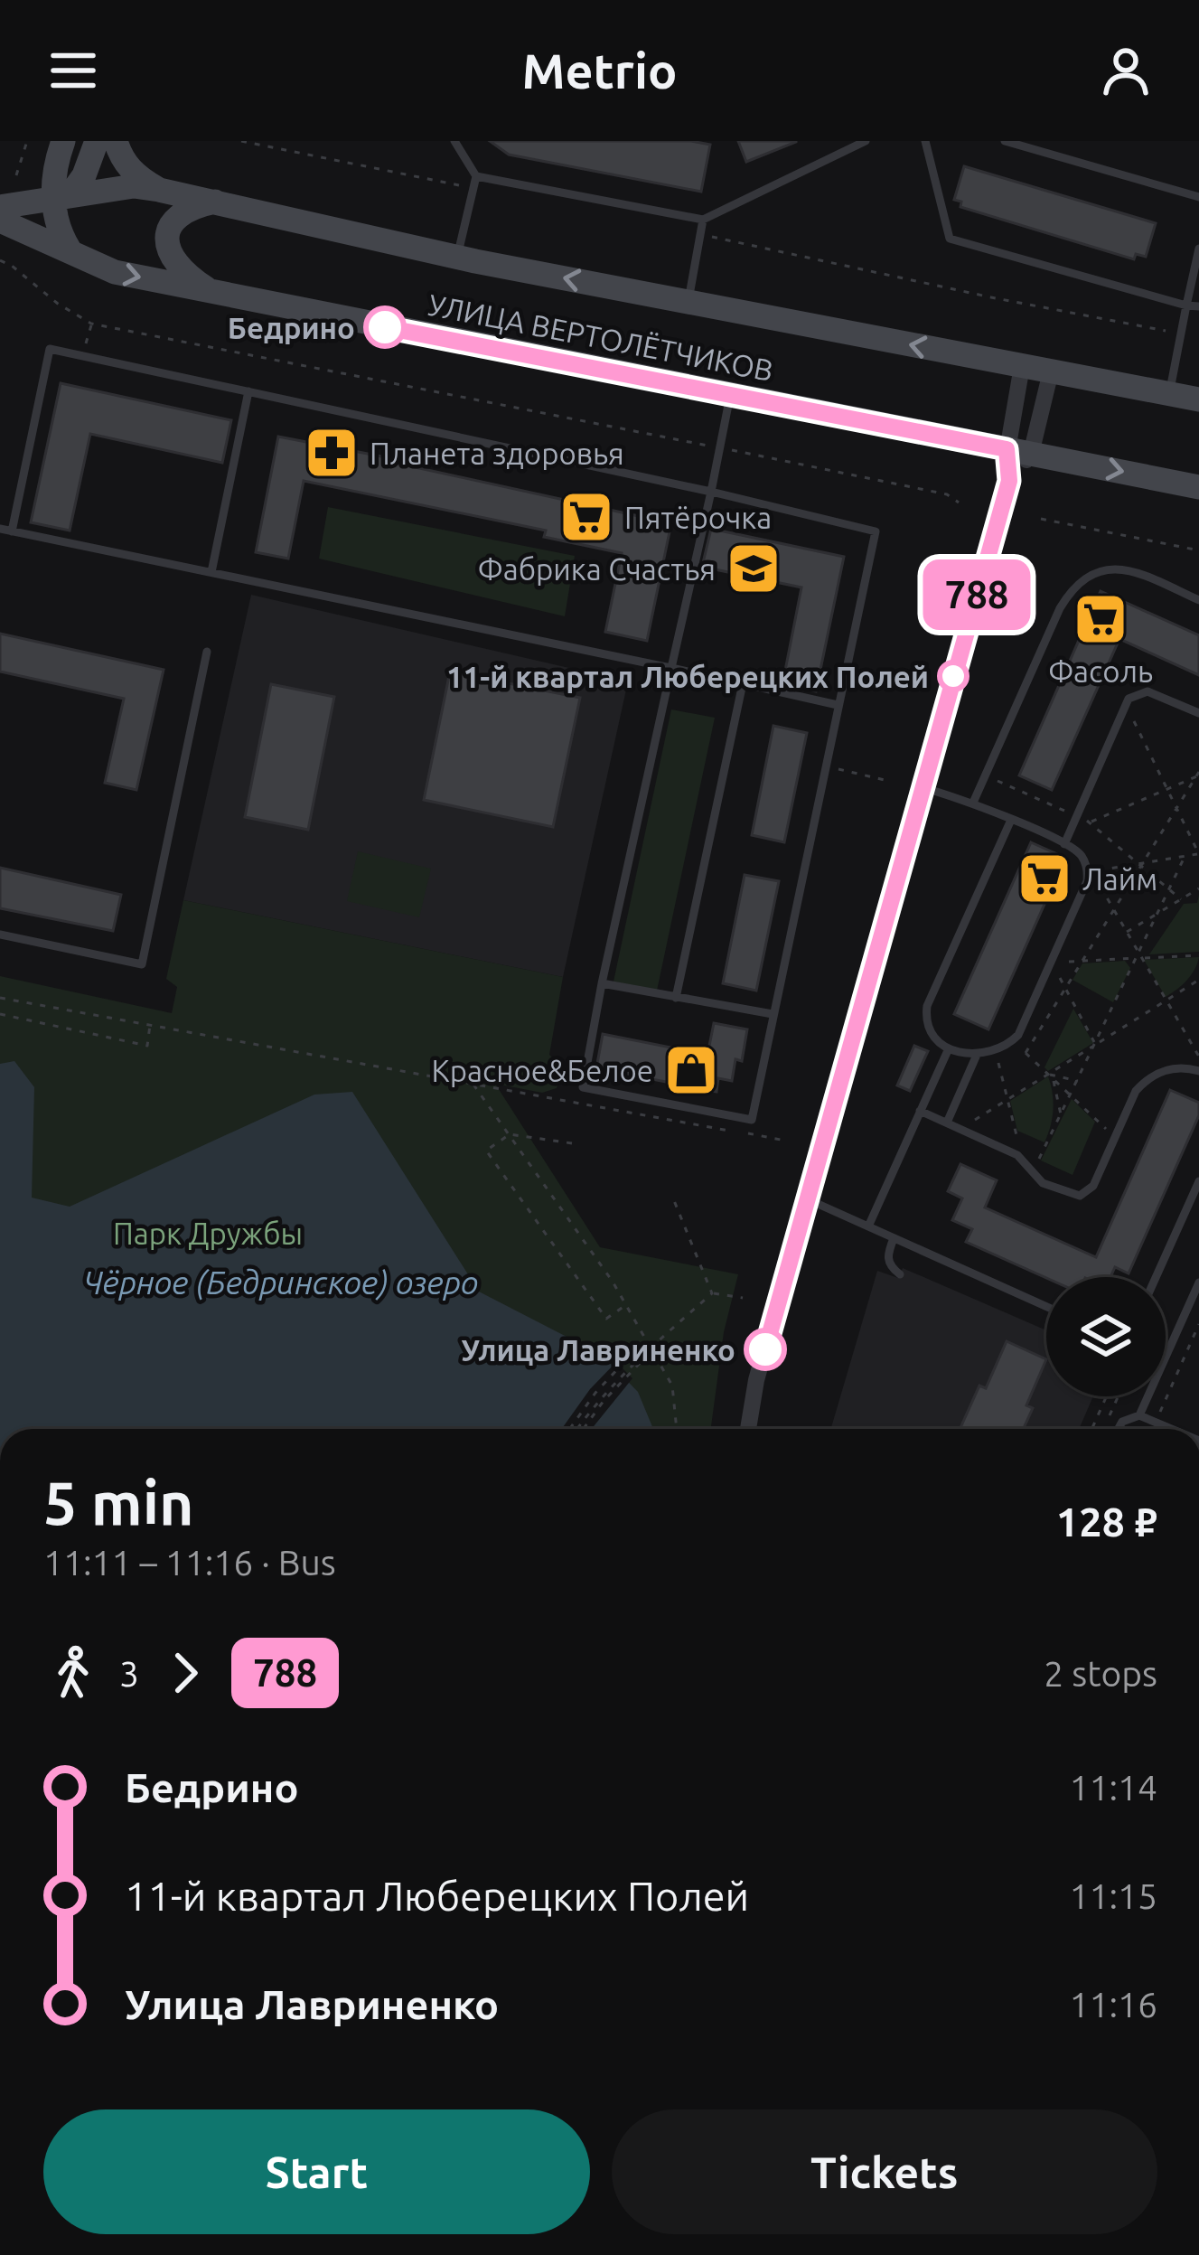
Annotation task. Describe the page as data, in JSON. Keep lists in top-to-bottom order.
{
  "streets": {
    "main road": ["УЛИЦА ВЕРТОЛЁТЧИКОВ"]
  },
  "water": ["Чёрное (Бедринское) озеро"],
  "parks": ["Парк Дружбы"],
  "places": {
    "other": ["Бедрино", "11-й квартал Люберецких Полей", "Улица Лавриненко"],
    "pharmacy": ["Планета здоровья"],
    "supermarket": ["Пятёрочка", "Фасоль", "Лайм"],
    "school or university": ["Фабрика Счастья"],
    "shop": ["Красное&Белое"]
  },
  "lines": ["bus line 788"],
  "page": {
    "header": "Metrio",
    "on_map": "788",
    "heading": ["5 min", "11:11 – 11:16 · Bus", "128 ₽"],
    "legs": ["3", "788", "2 stops"],
    "list": [
      {
        "name": "Бедрино",
        "value": "11:14"
      },
      {
        "name": "11-й квартал Люберецких Полей",
        "value": "11:15"
      },
      {
        "name": "Улица Лавриненко",
        "value": "11:16"
      }
    ],
    "buttons": ["Start", "Tickets"]
  }
}
